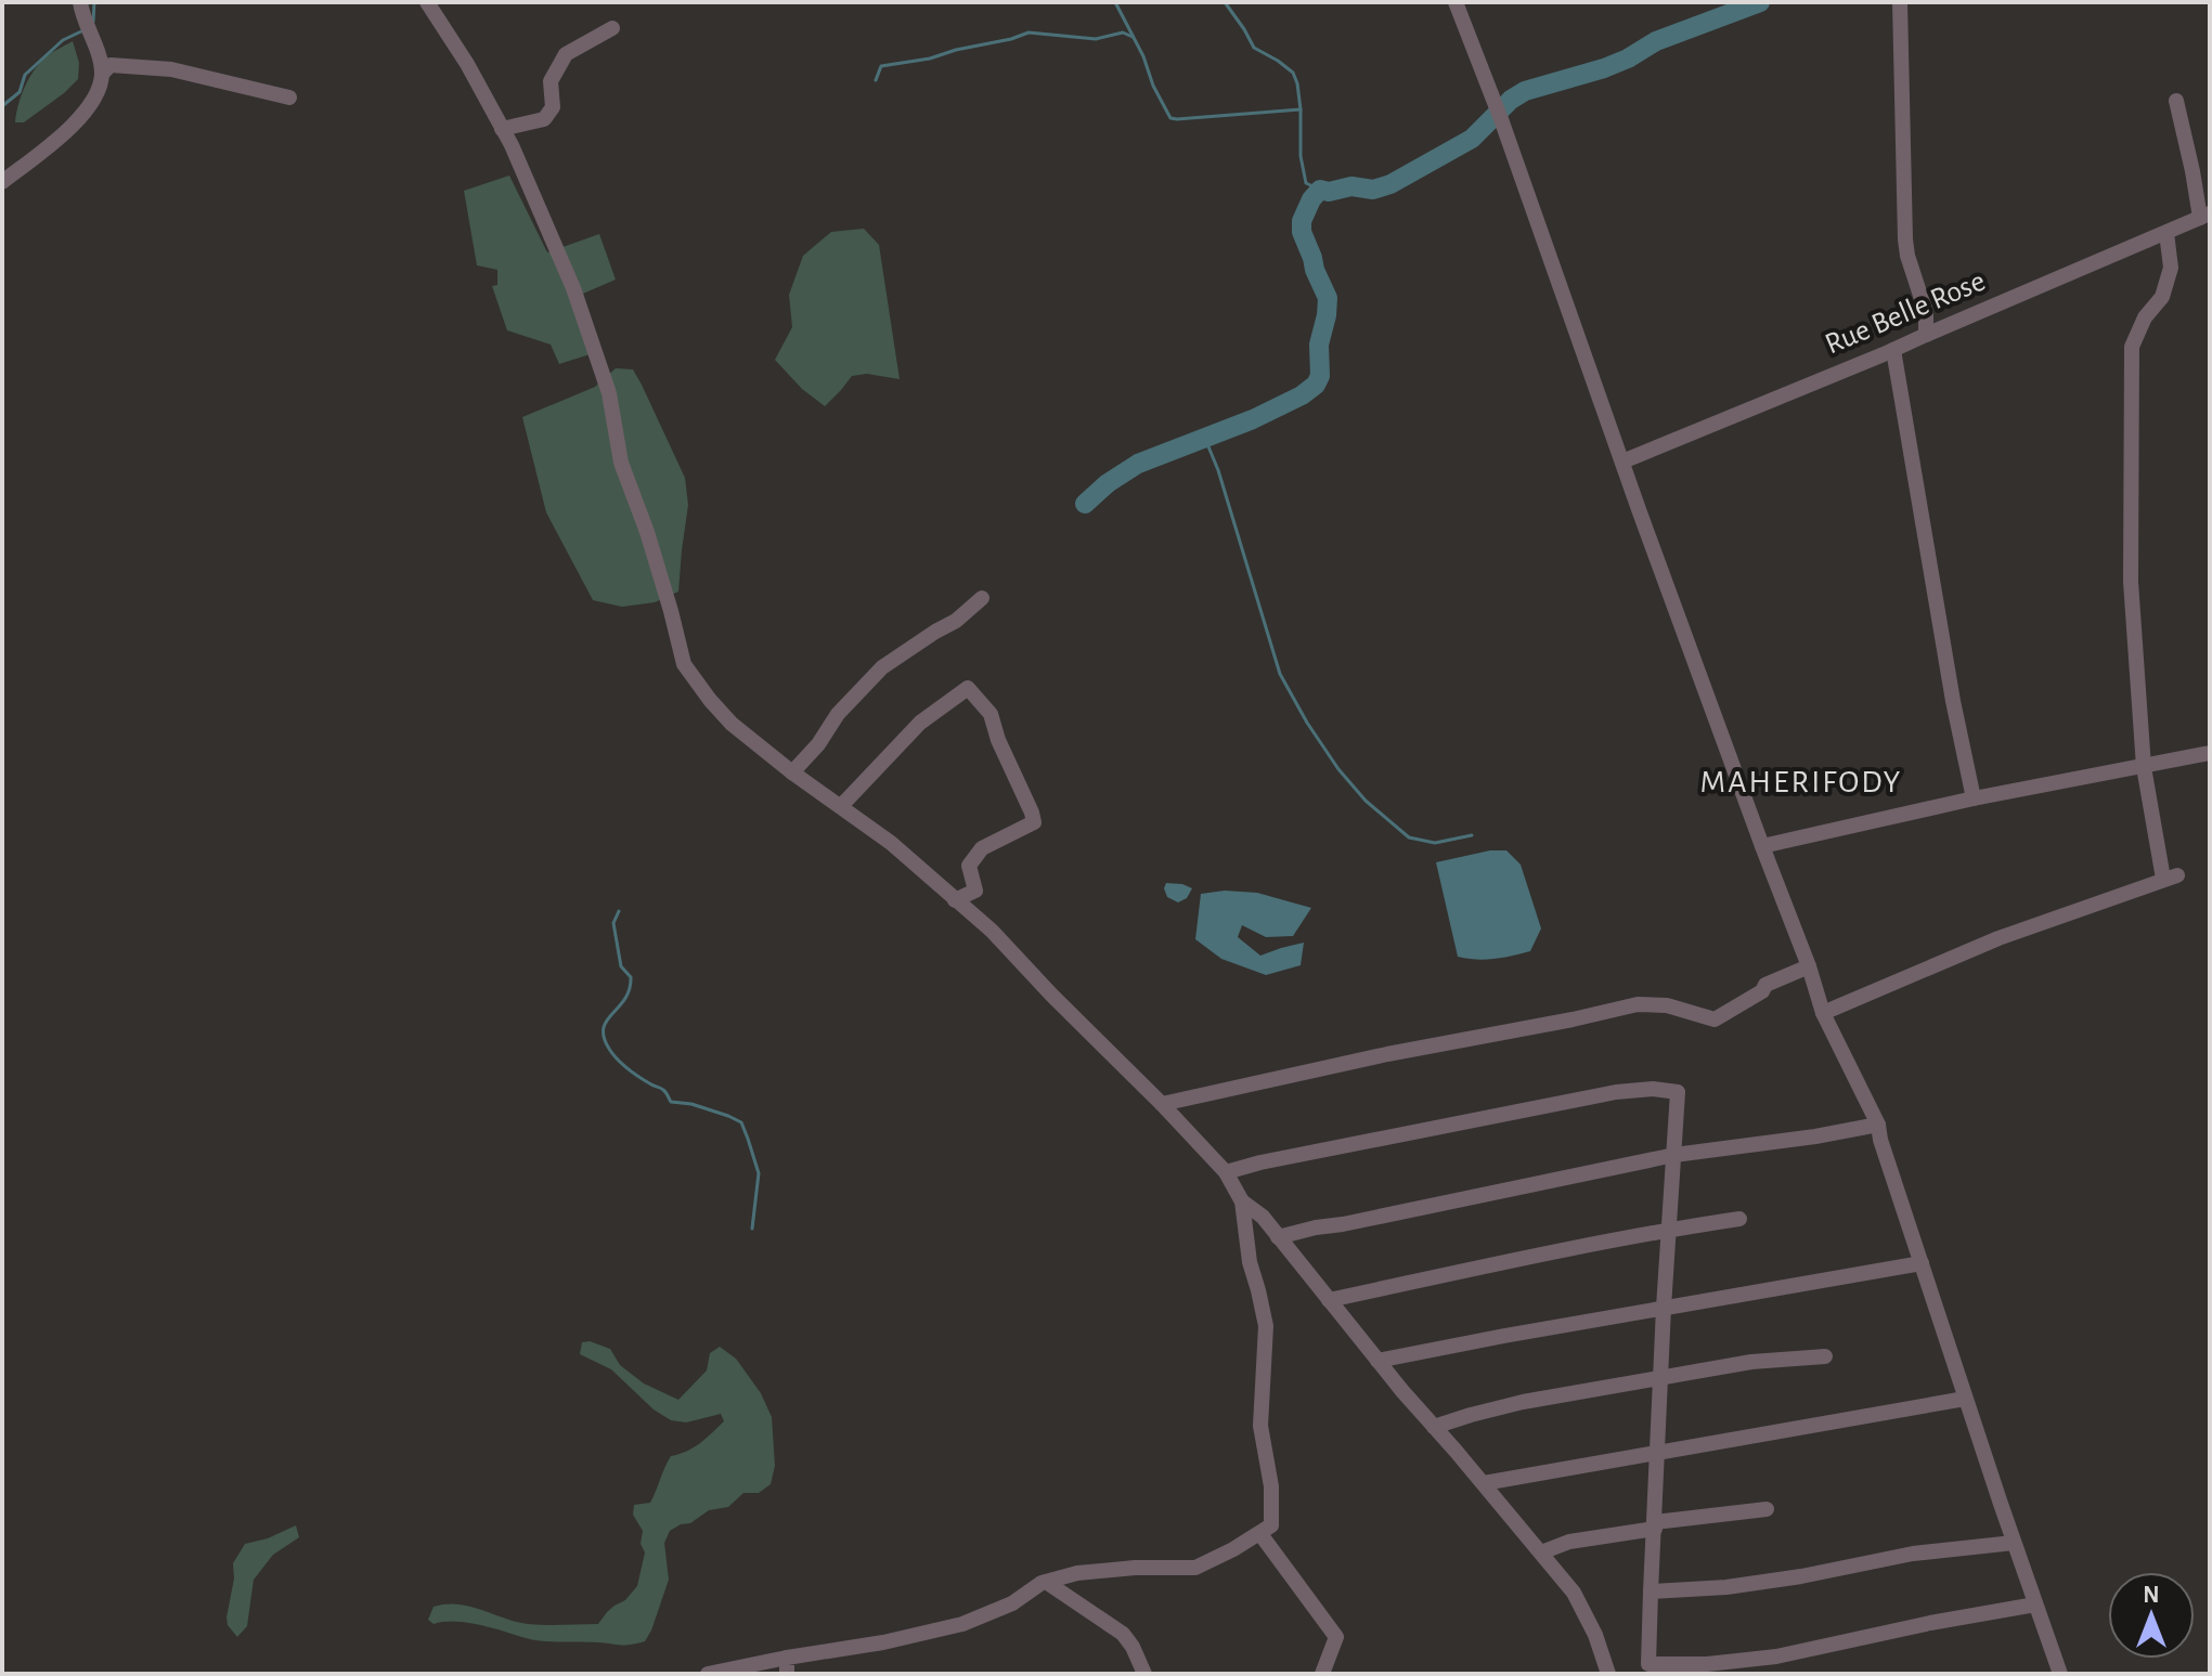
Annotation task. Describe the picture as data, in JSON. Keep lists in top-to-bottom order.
{
  "streets": {
    "street": ["Rue Belle Rose"]
  },
  "districts": ["MAHERIFODY"],
  "north": "top"
}
